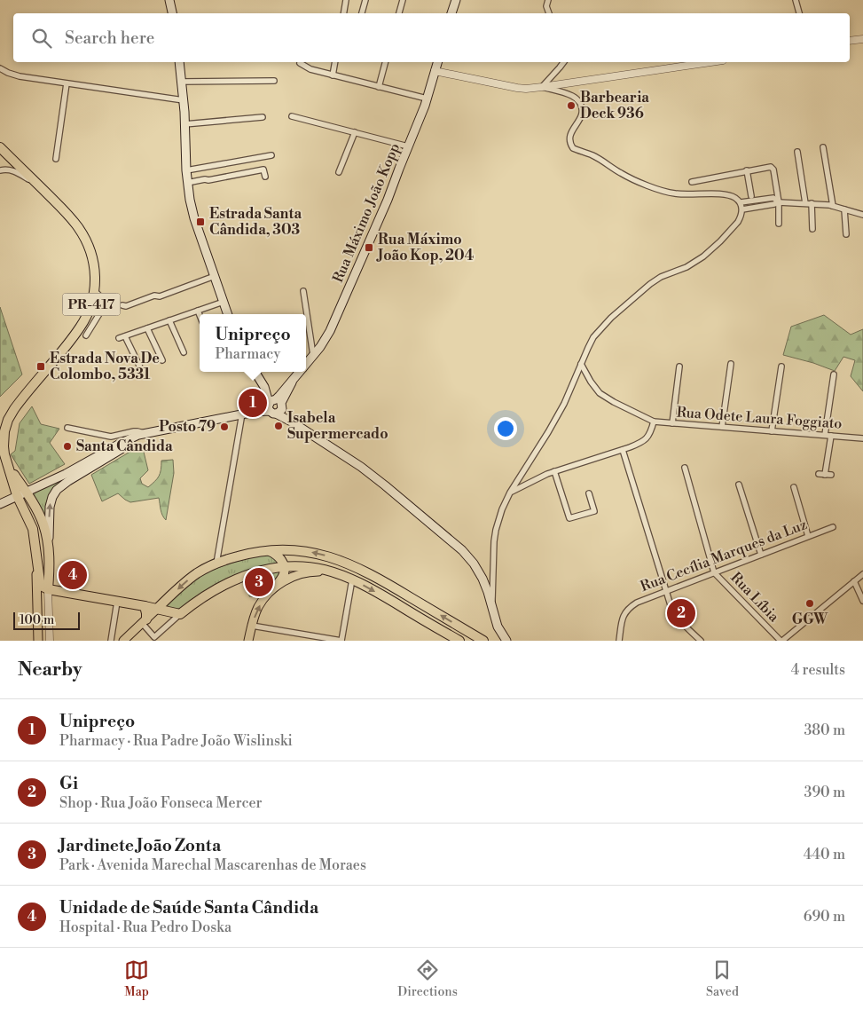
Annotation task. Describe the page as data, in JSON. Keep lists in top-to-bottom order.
{
  "streets": {
    "highway": ["PR-417"],
    "main road": ["Rua Máximo João Kopp"],
    "street": ["Rua Odete Laura Foggiato", "Rua Cecília Marques da Luz", "Rua Líbia"]
  },
  "crossings": [
    ["Rua Cecília Marques da Luz", "Rua Líbia"]
  ],
  "places": {
    "other": [
      "Barbearia Deck 936",
      "Isabela Supermercado",
      "Posto 79",
      "Santa Cândida",
      "GGW"
    ],
    "transit": ["Estrada Santa Cândida, 303", "Rua Máximo João Kop, 204", "Estrada Nova De Colombo, 5331"]
  },
  "scale_bar": "100 m",
  "page": {
    "search": "Search here",
    "popup": ["Unipreço", "Pharmacy"],
    "pins": [
      "1",
      "4",
      "3",
      "2"
    ],
    "scale": "100 m",
    "heading": ["Nearby", "4 results"],
    "list": [
      {
        "mark": "1",
        "name": "Unipreço",
        "note": "Pharmacy · Rua Padre João Wislinski",
        "value": "380 m"
      },
      {
        "mark": "2",
        "name": "Gi",
        "note": "Shop · Rua João Fonseca Mercer",
        "value": "390 m"
      },
      {
        "mark": "3",
        "name": "Jardinete João Zonta",
        "note": "Park · Avenida Marechal Mascarenhas de Moraes",
        "value": "440 m"
      },
      {
        "mark": "4",
        "name": "Unidade de Saúde Santa Cândida",
        "note": "Hospital · Rua Pedro Doska",
        "value": "690 m"
      }
    ],
    "nav": ["Map", "Directions", "Saved"]
  }
}
